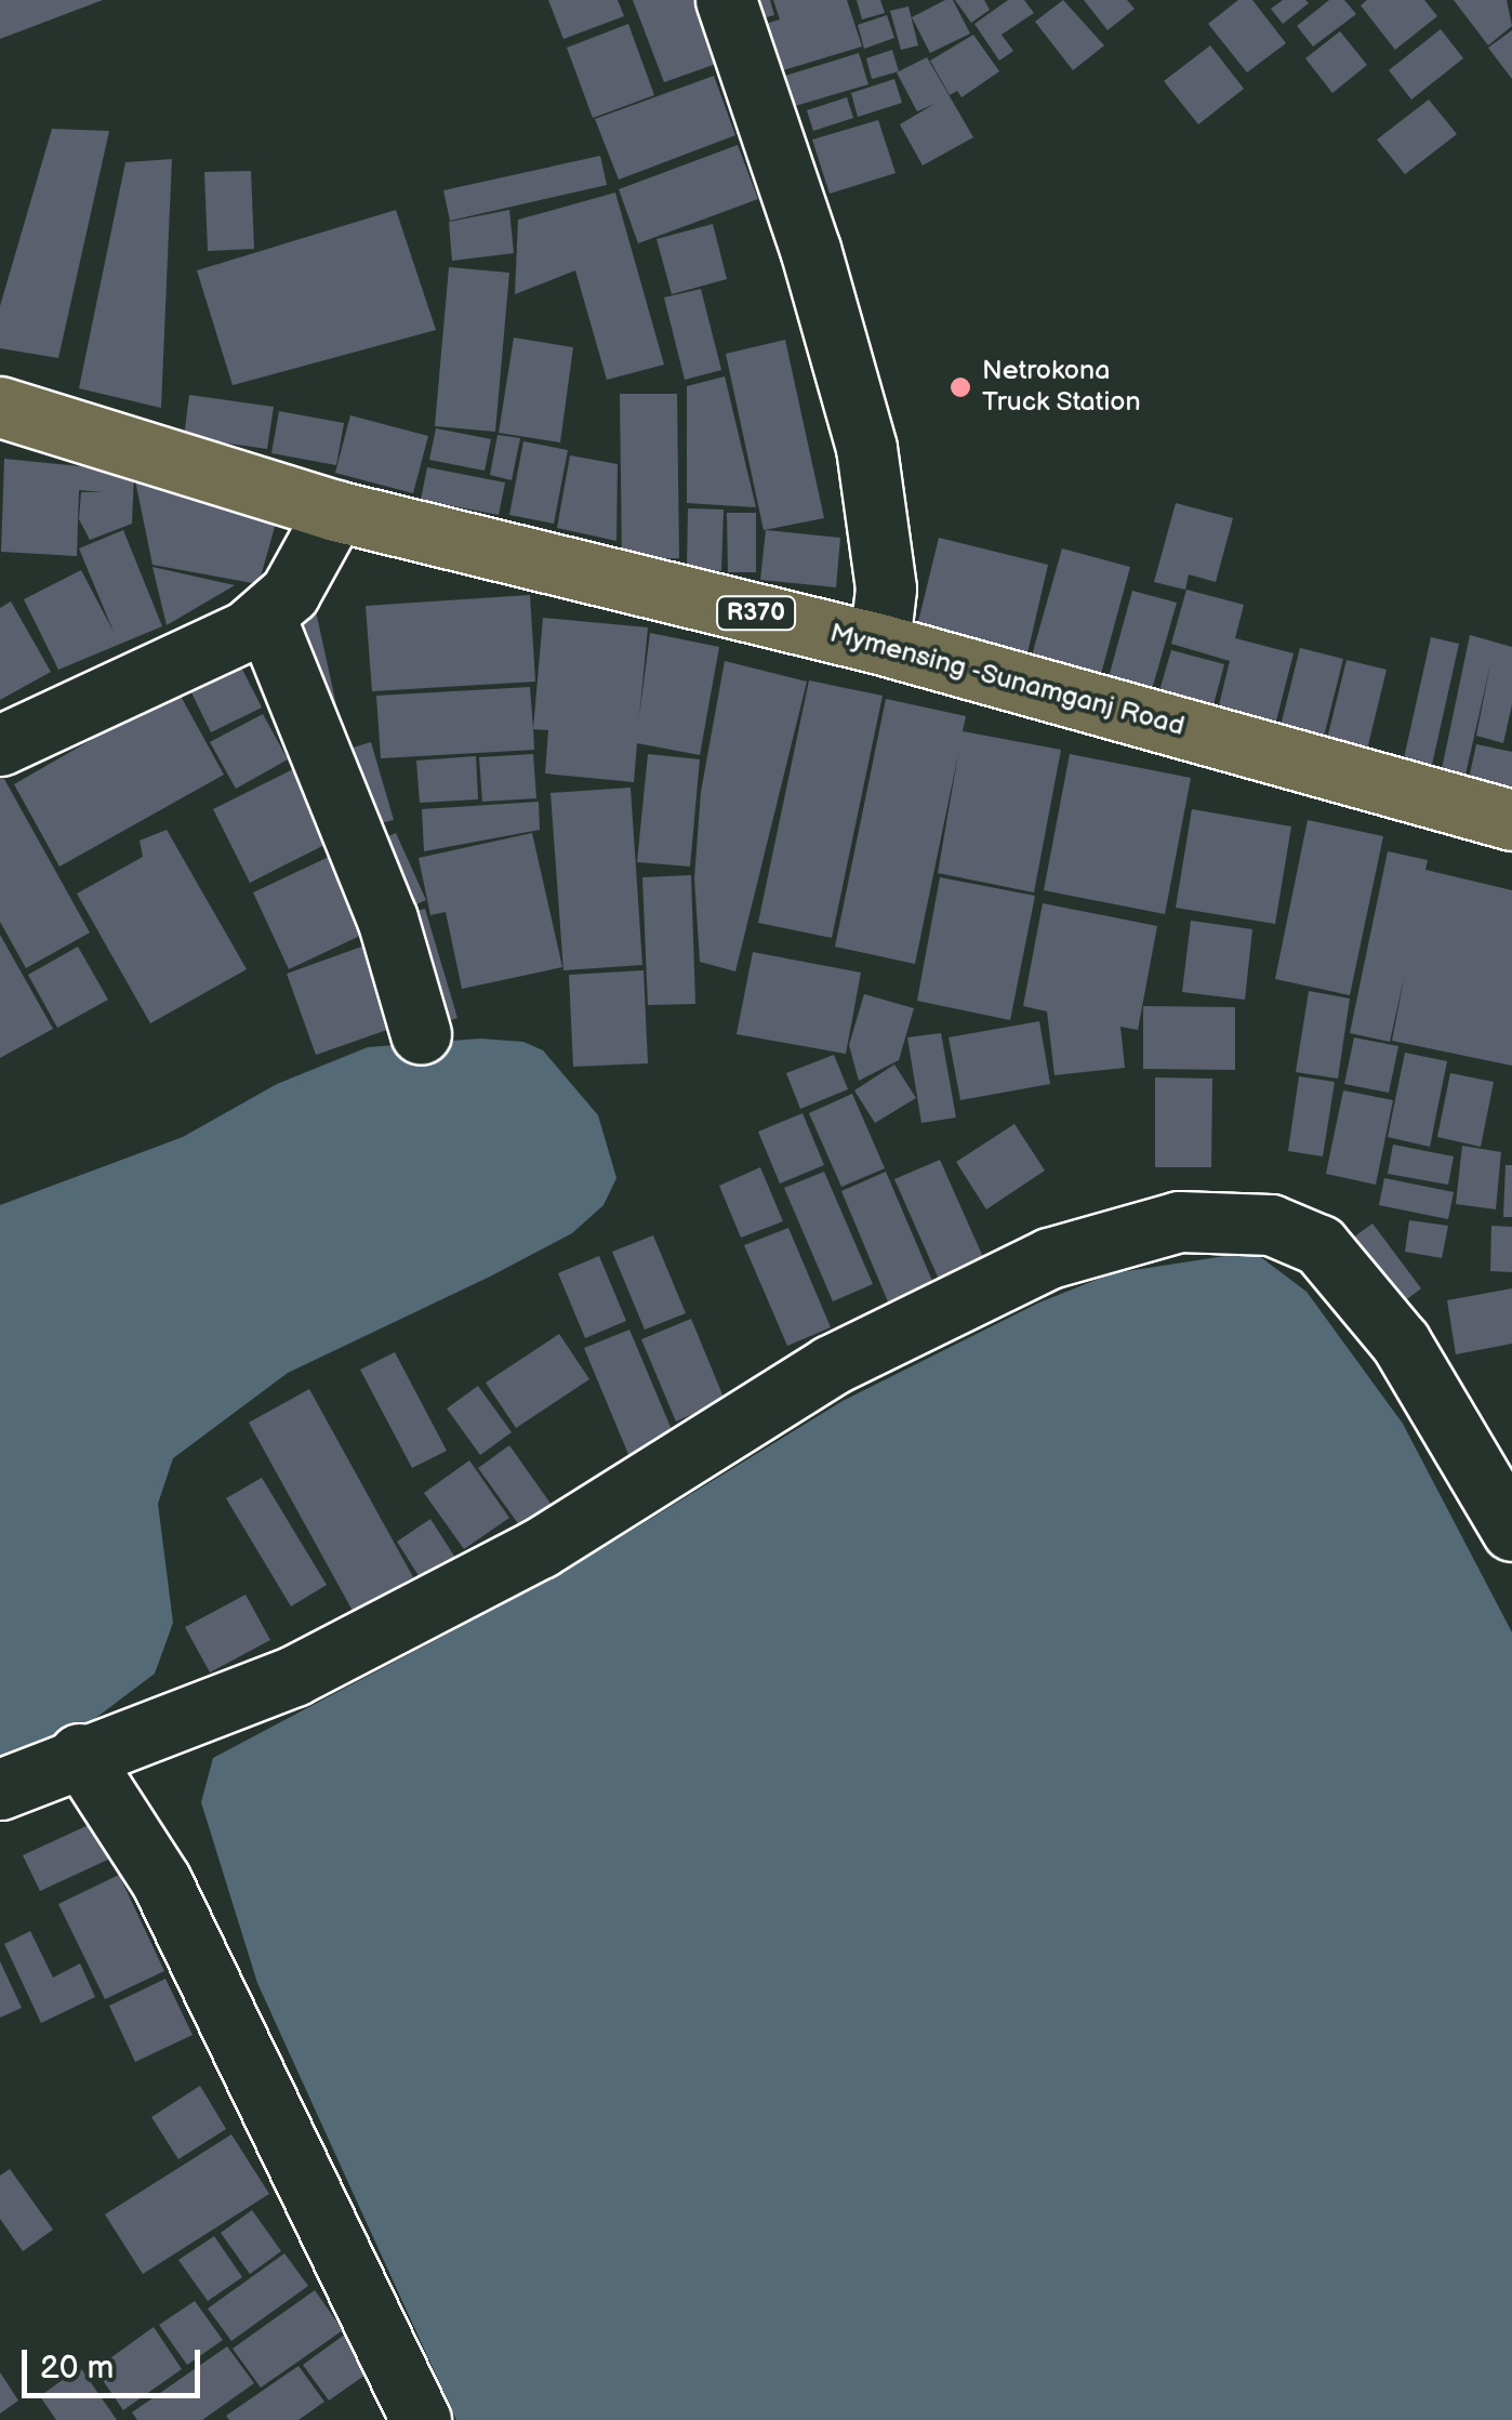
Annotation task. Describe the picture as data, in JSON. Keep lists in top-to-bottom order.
{
  "streets": {
    "main road": ["R370", "Mymensing -Sunamganj Road"]
  },
  "places": ["Netrokona Truck Station"],
  "scale_bar": "20 m"
}
